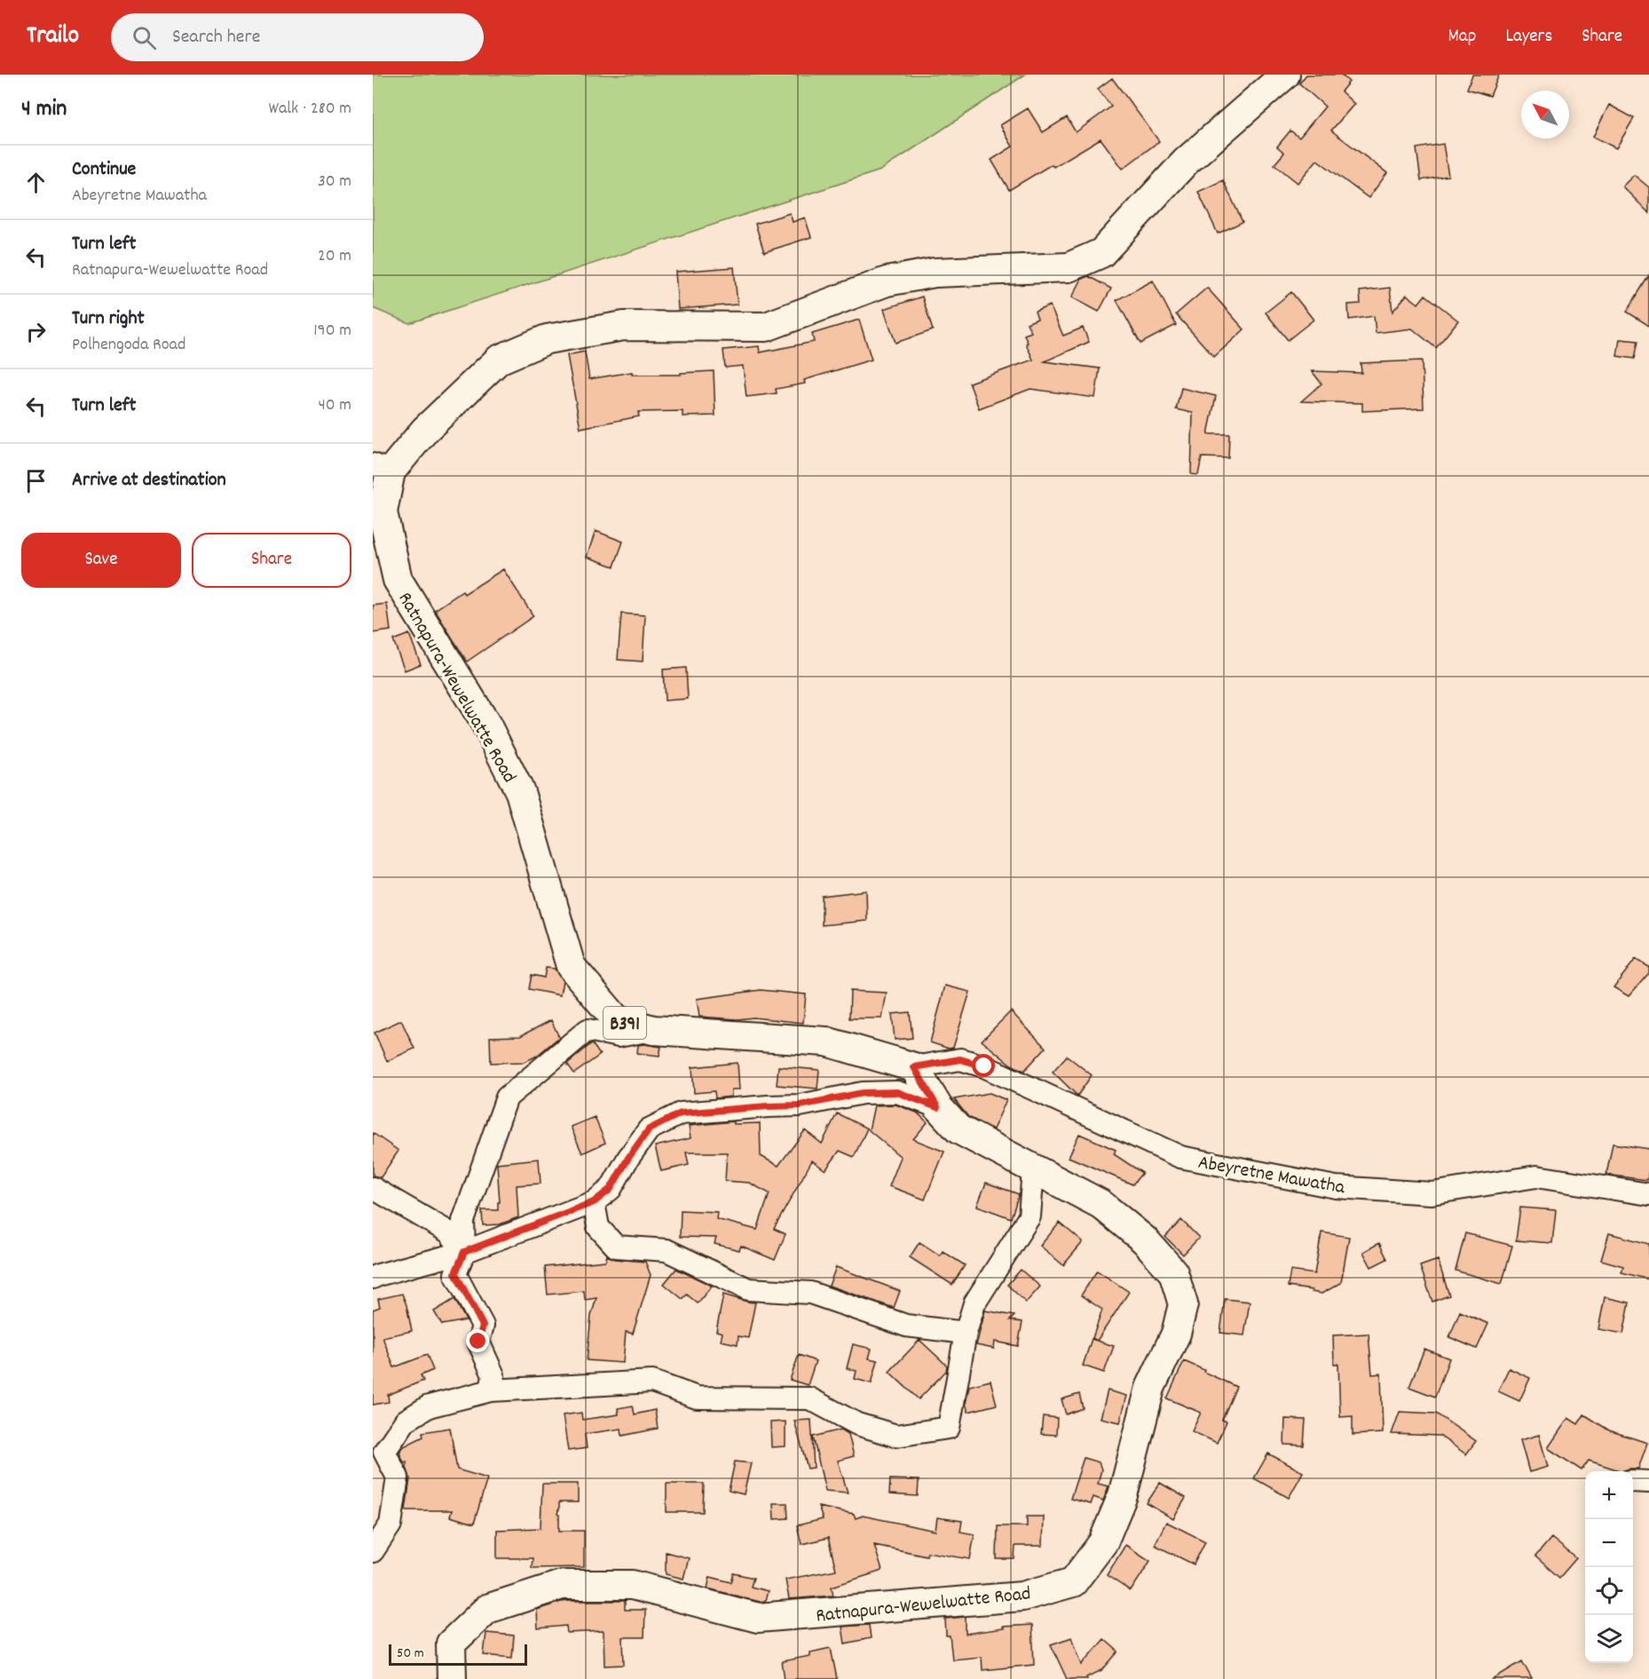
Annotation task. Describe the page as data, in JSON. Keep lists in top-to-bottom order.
{
  "streets": {
    "main road": ["Ratnapura-Wewelwatte Road", "B391"],
    "street": ["Abeyretne Mawatha"]
  },
  "crossings": [
    ["Ratnapura-Wewelwatte Road", "Abeyretne Mawatha"]
  ],
  "scale_bar": "50 m",
  "north": "top left",
  "page": {
    "header": "Trailo",
    "search": "Search here",
    "nav": ["Map", "Layers", "Share"],
    "heading": ["4 min", "Walk · 280 m"],
    "list": [
      ["Continue", "Abeyretne Mawatha", "30 m"],
      ["Turn left", "Ratnapura-Wewelwatte Road", "20 m"],
      ["Turn right", "Polhengoda Road", "190 m"],
      ["Turn left", "40 m"],
      "Arrive at destination"
    ],
    "buttons": ["Save", "Share"],
    "map_buttons": ["+", "−"],
    "scale": "50 m"
  }
}
